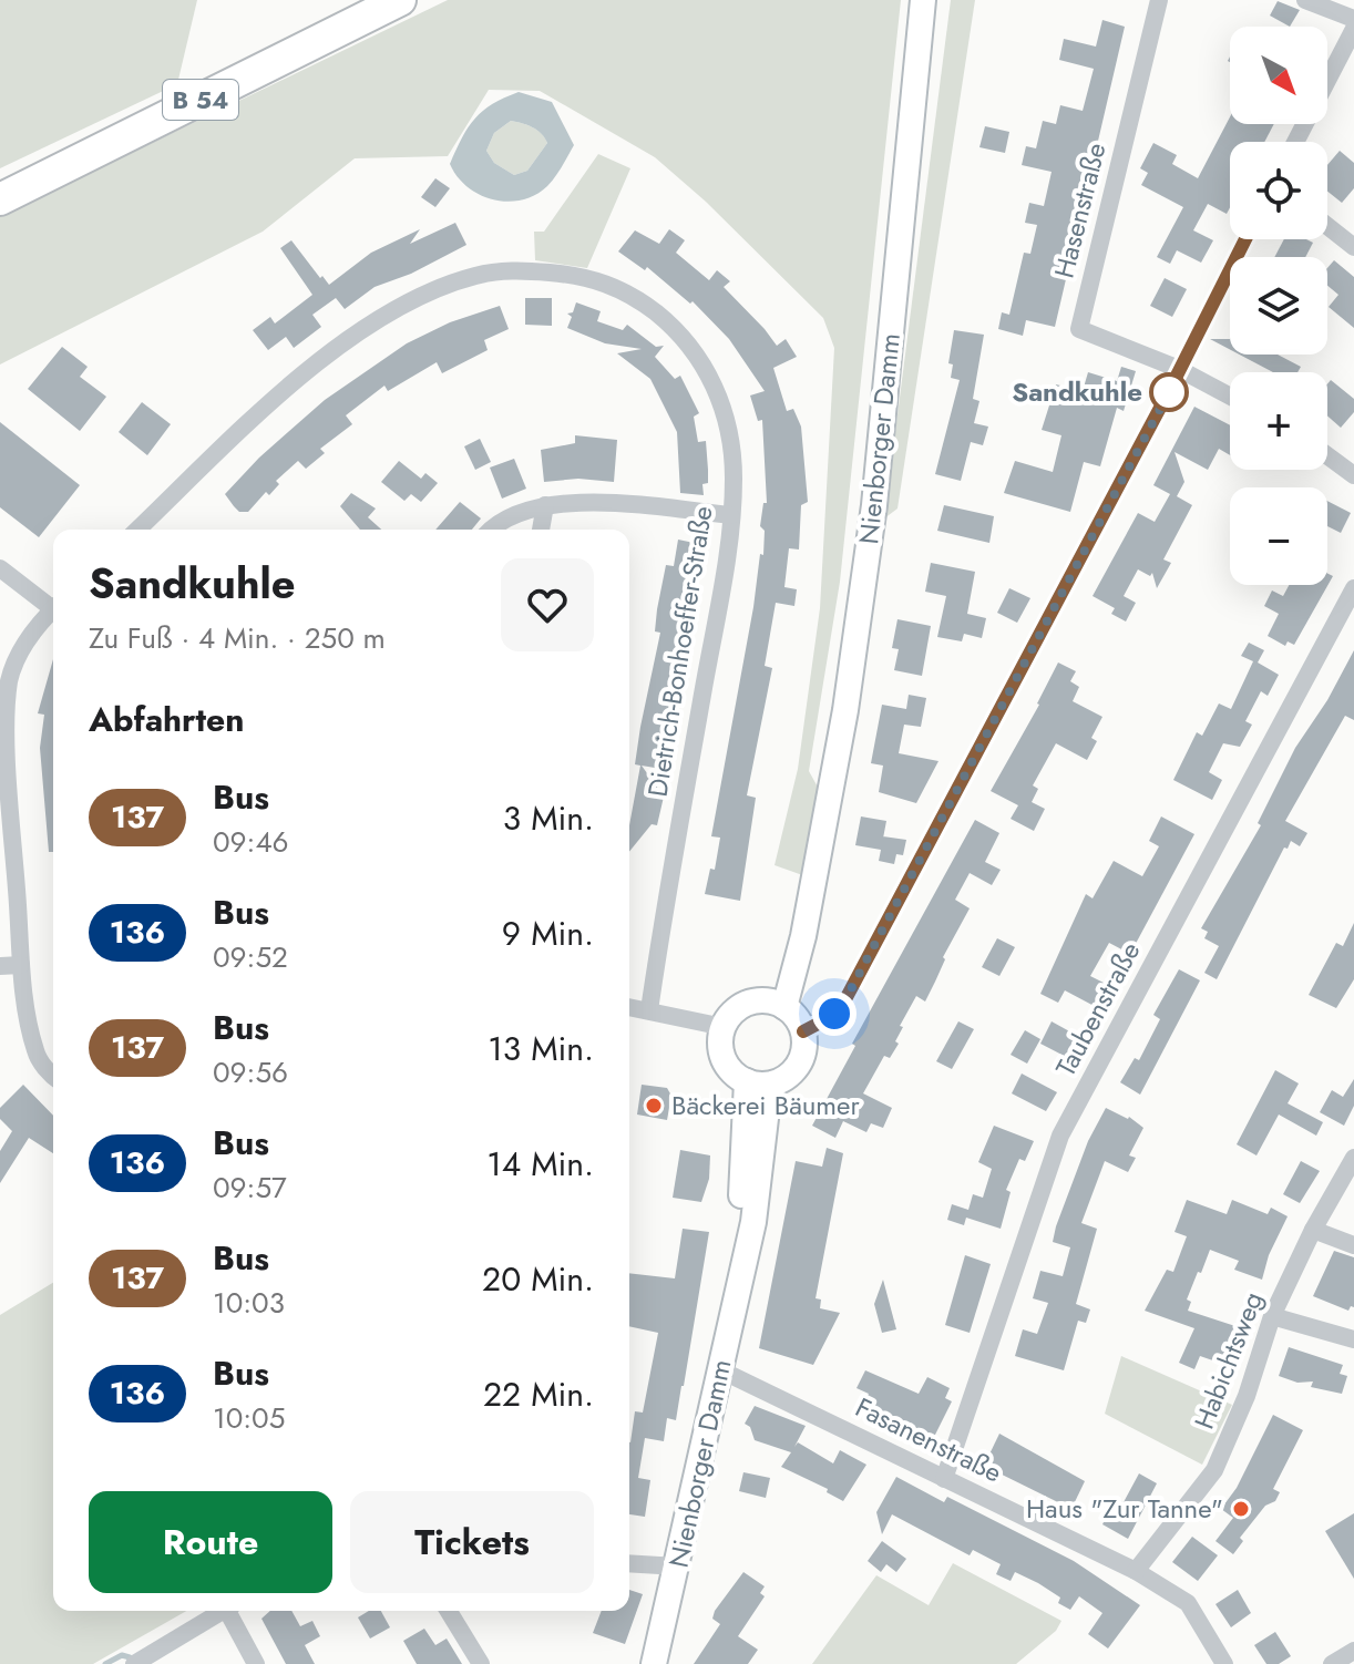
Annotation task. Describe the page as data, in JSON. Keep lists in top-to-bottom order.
{
  "streets": {
    "highway": ["B 54"],
    "street": [
      "Hasenstraße",
      "Nienborger Damm",
      "Dietrich-Bonhoeffer-Straße",
      "Taubenstraße",
      "Habichtsweg",
      "Fasanenstraße"
    ]
  },
  "crossings": [
    ["Nienborger Damm", "Fasanenstraße"],
    ["Taubenstraße", "Fasanenstraße"],
    ["Habichtsweg", "Fasanenstraße"]
  ],
  "places": ["Sandkuhle", "Bäckerei Bäumer", "Haus \"Zur Tanne\""],
  "lines": ["bus line 137"],
  "north": "bottom right",
  "page": {
    "map_buttons": ["+", "−"],
    "heading": [
      ["Sandkuhle", "Zu Fuß · 4 Min. · 250 m"],
      "Abfahrten"
    ],
    "list": [
      {
        "mark": "137",
        "name": "Bus",
        "note": "09:46",
        "value": "3 Min."
      },
      {
        "mark": "136",
        "name": "Bus",
        "note": "09:52",
        "value": "9 Min."
      },
      {
        "mark": "137",
        "name": "Bus",
        "note": "09:56",
        "value": "13 Min."
      },
      {
        "mark": "136",
        "name": "Bus",
        "note": "09:57",
        "value": "14 Min."
      },
      {
        "mark": "137",
        "name": "Bus",
        "note": "10:03",
        "value": "20 Min."
      },
      {
        "mark": "136",
        "name": "Bus",
        "note": "10:05",
        "value": "22 Min."
      }
    ],
    "buttons": ["Route", "Tickets"]
  }
}
